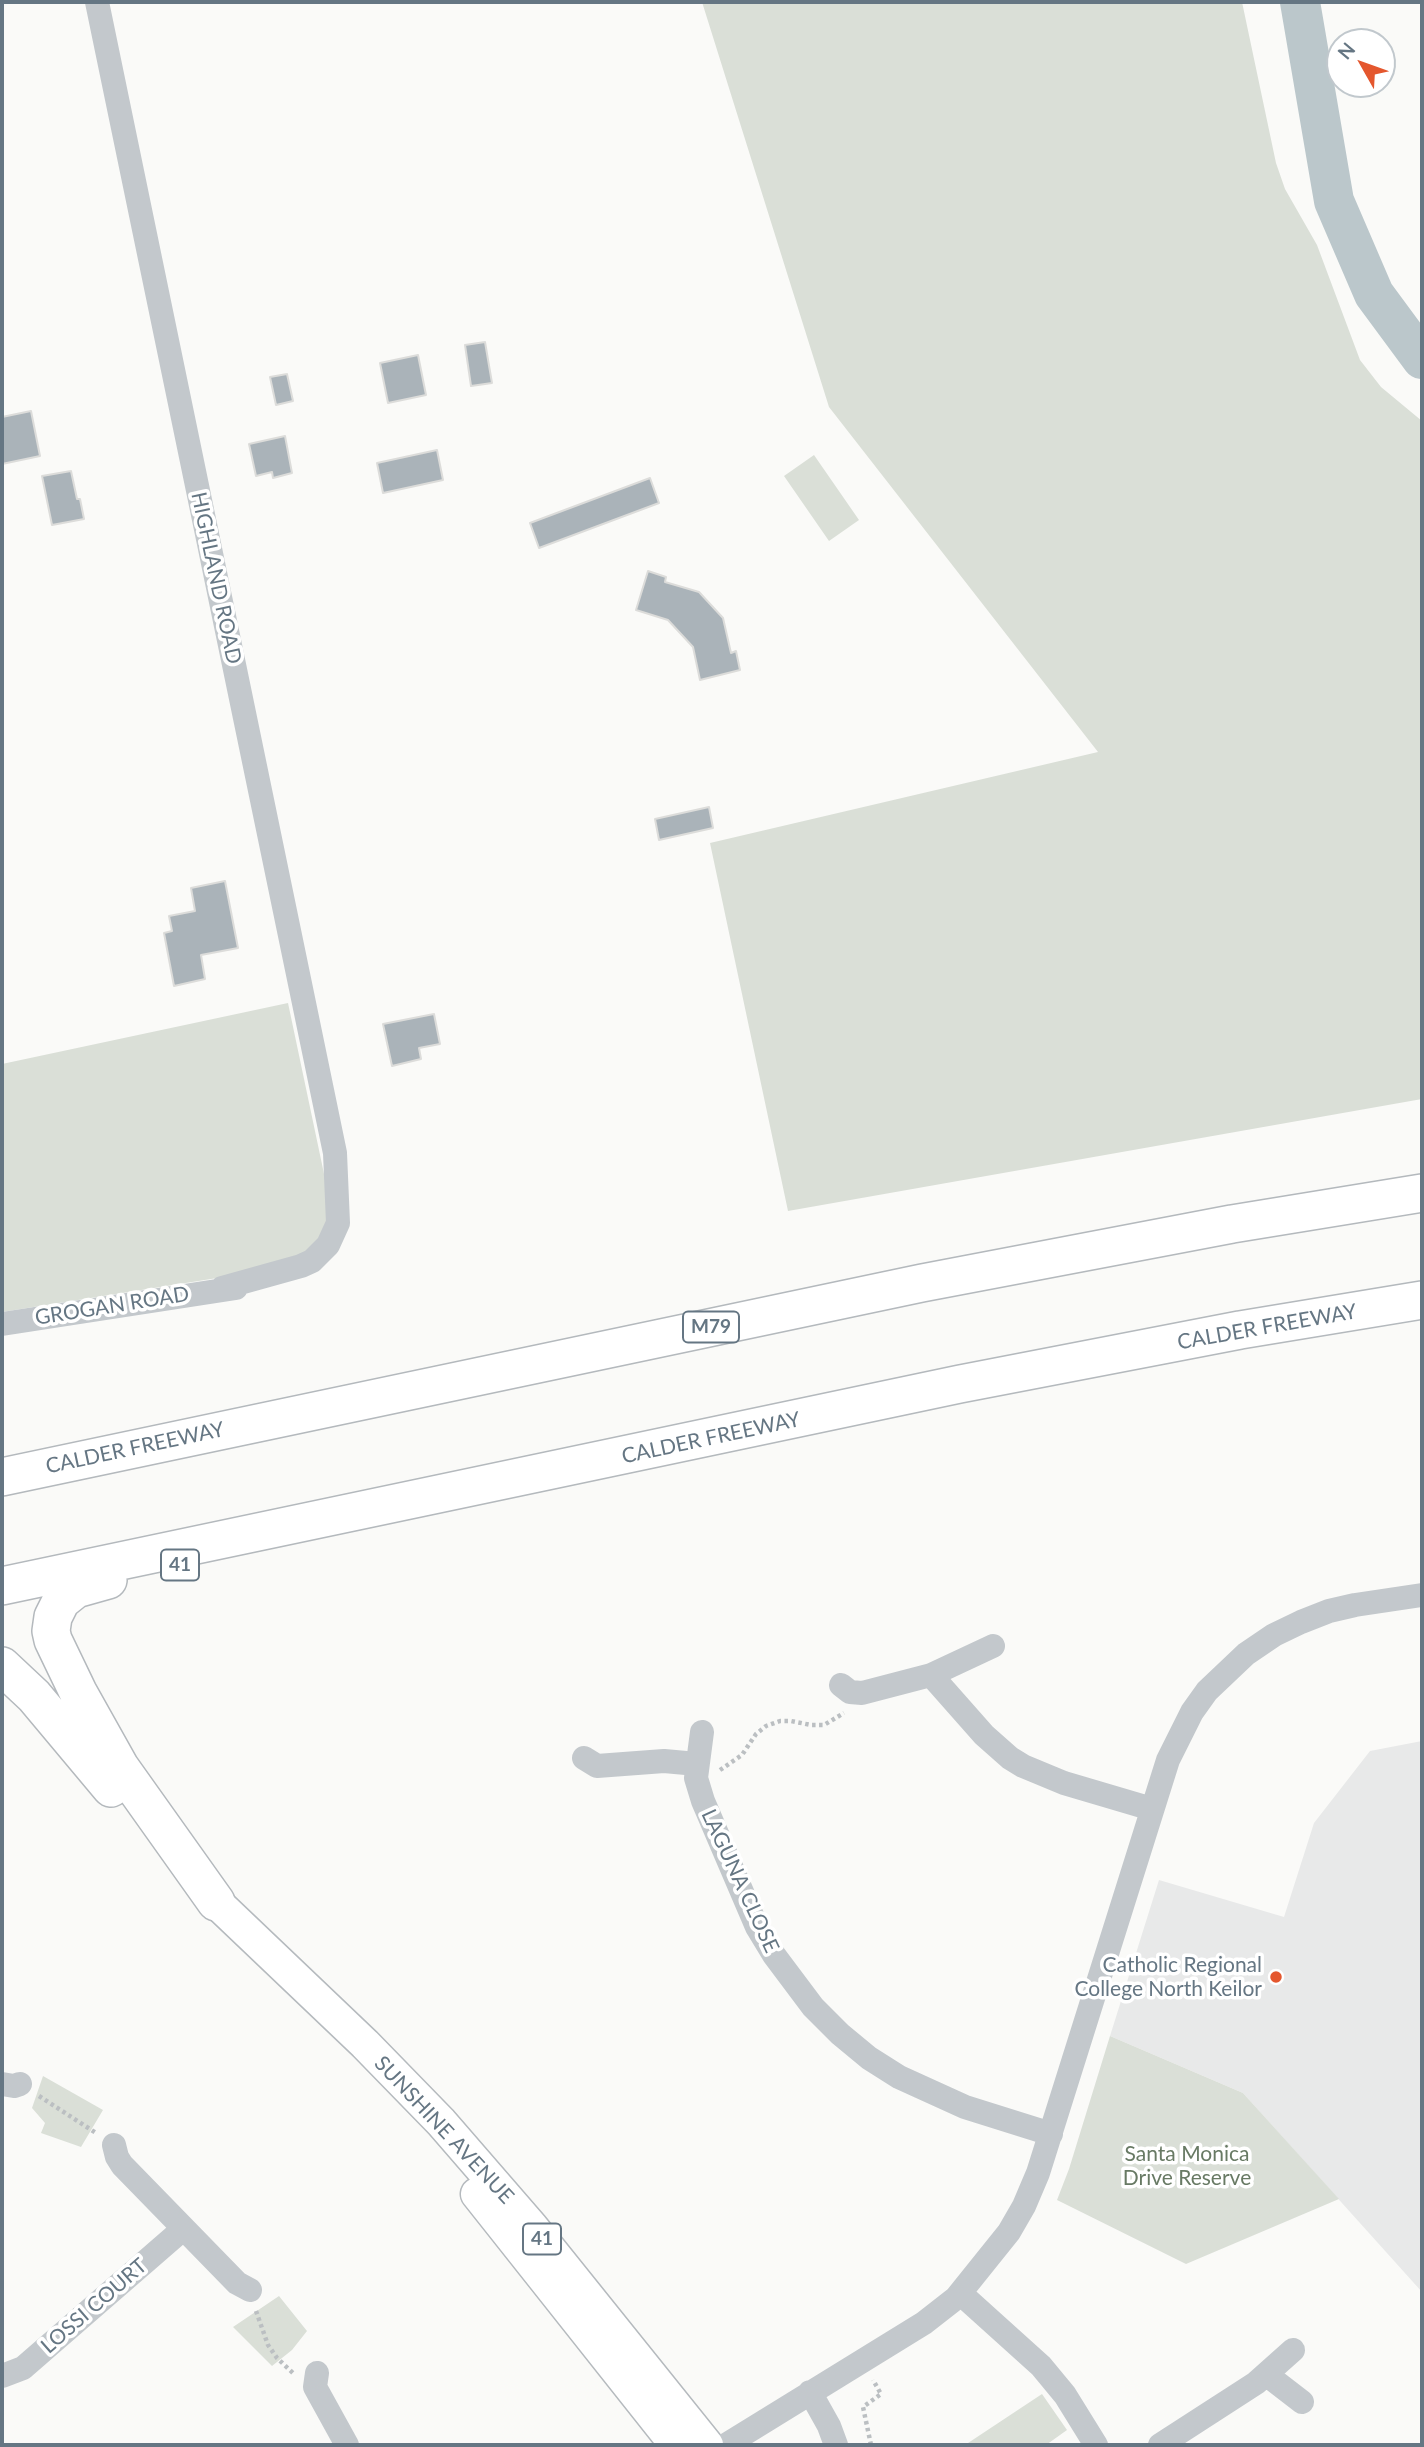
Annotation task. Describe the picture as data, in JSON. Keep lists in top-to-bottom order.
{
  "streets": {
    "highway": ["M79", "CALDER FREEWAY", "41"],
    "main road": ["SUNSHINE AVENUE"],
    "street": [
      "HIGHLAND ROAD",
      "GROGAN ROAD",
      "LAGUNA CLOSE",
      "LOSSI COURT"
    ]
  },
  "crossings": [
    ["HIGHLAND ROAD", "GROGAN ROAD"],
    ["CALDER FREEWAY", "41"],
    ["41", "SUNSHINE AVENUE"]
  ],
  "parks": ["Santa Monica Drive Reserve"],
  "places": ["Catholic Regional College North Keilor"],
  "north": "top left"
}
